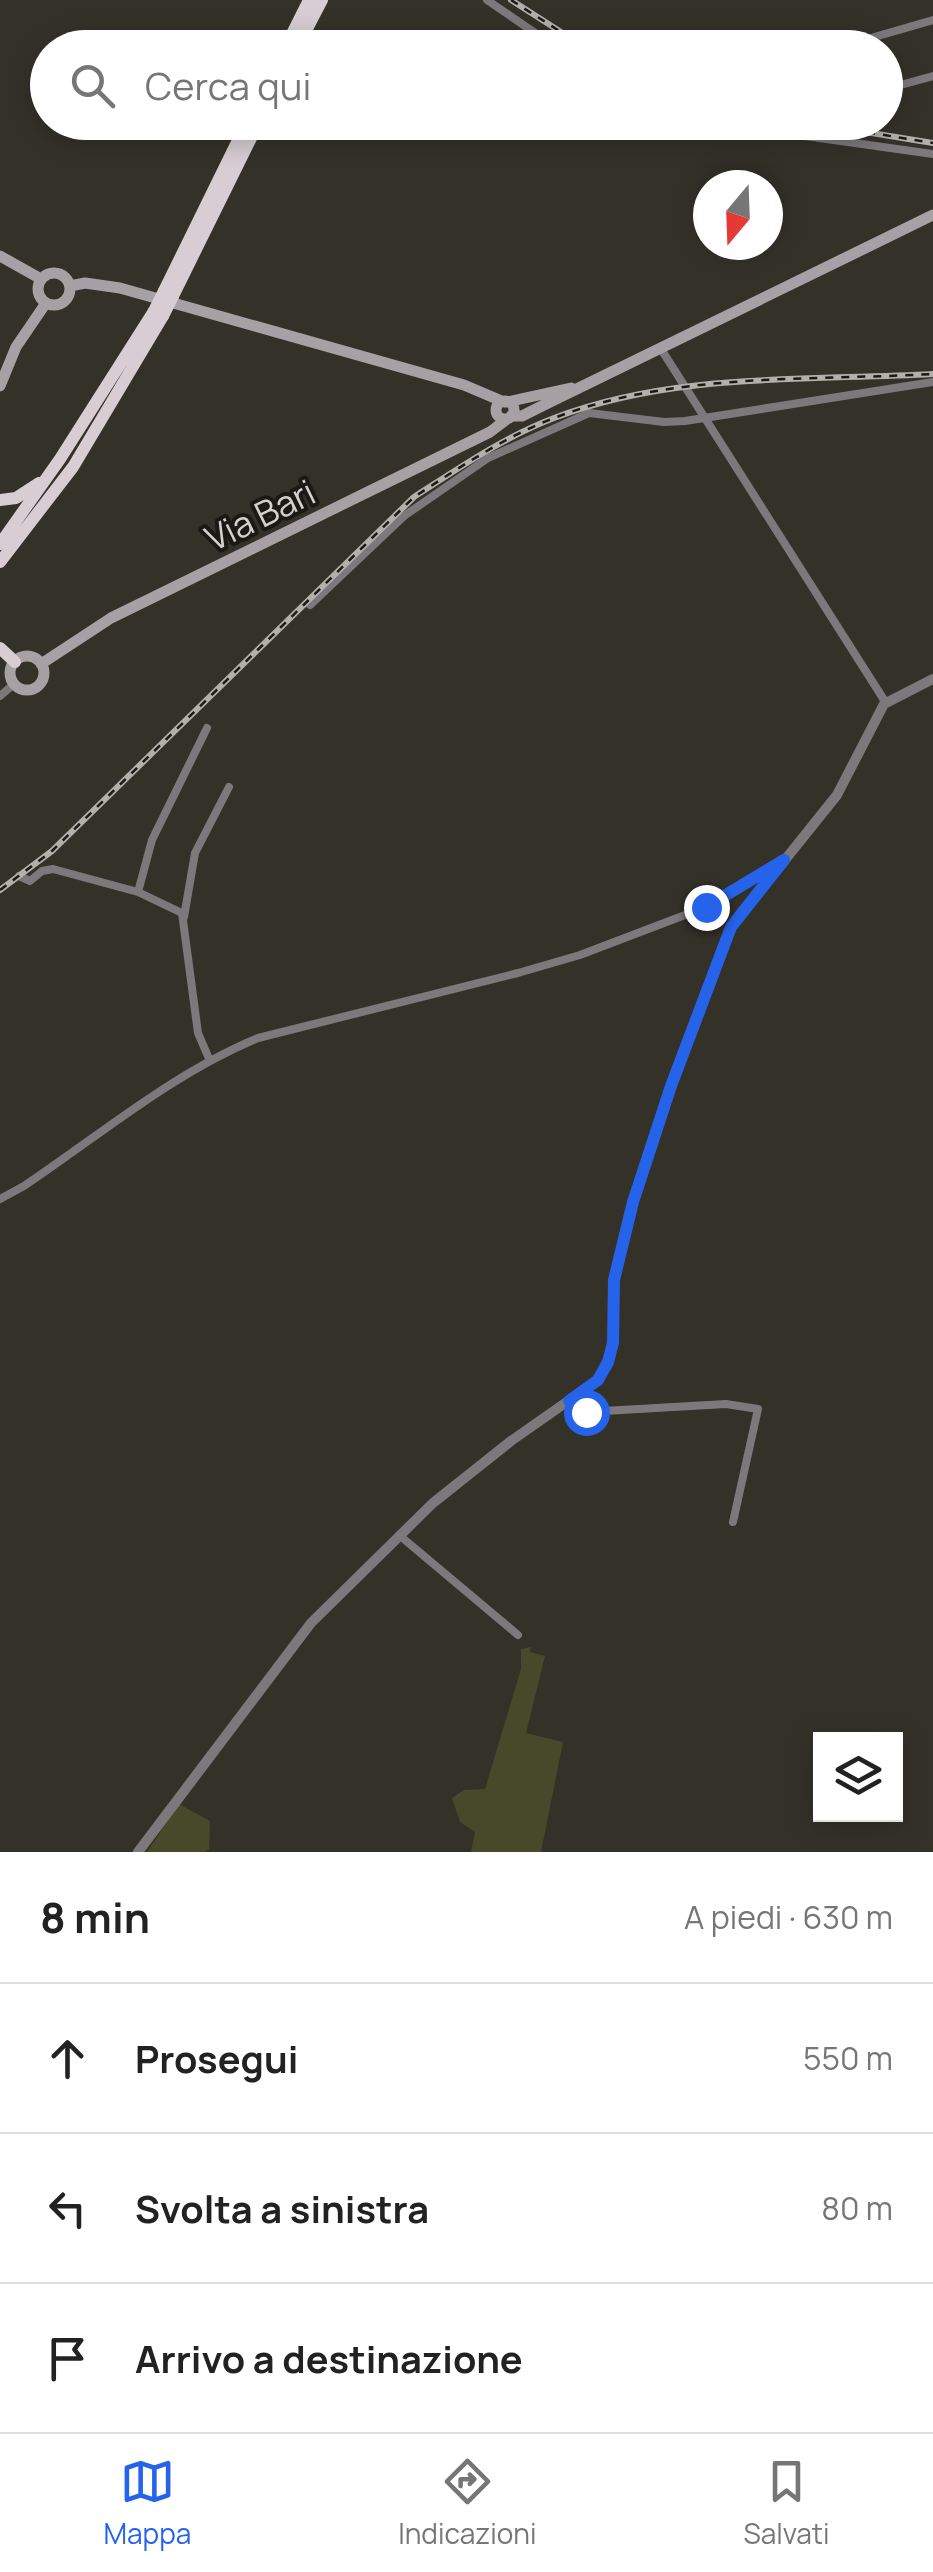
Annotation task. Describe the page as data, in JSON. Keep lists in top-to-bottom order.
{
  "streets": {
    "main road": ["Via Bari"]
  },
  "north": "bottom",
  "page": {
    "search": "Cerca qui",
    "heading": ["8 min", "A piedi · 630 m"],
    "list": [
      ["Prosegui", "550 m"],
      ["Svolta a sinistra", "80 m"],
      "Arrivo a destinazione"
    ],
    "nav": ["Mappa", "Indicazioni", "Salvati"]
  }
}
